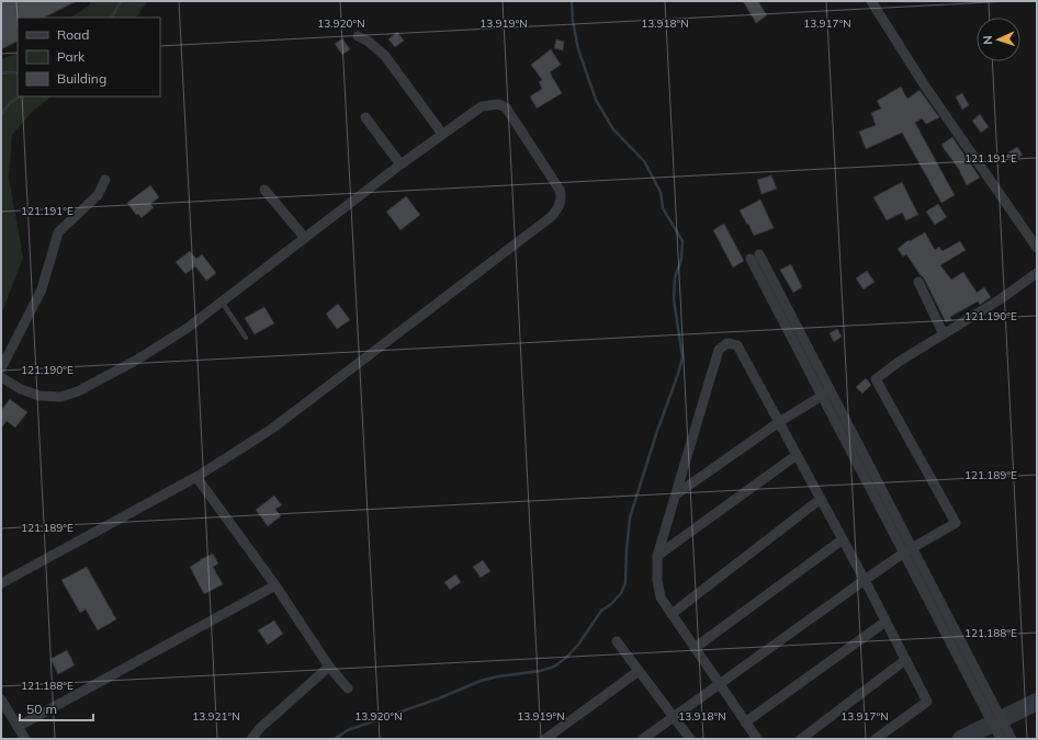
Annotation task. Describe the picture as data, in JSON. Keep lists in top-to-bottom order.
{
  "legend": ["Road", "Park", "Building"],
  "scale_bar": "50 m",
  "north": "left",
  "coordinates": [
    "13.920°N",
    "13.919°N",
    "13.918°N",
    "13.917°N",
    "121.191°E",
    "121.190°E",
    "121.189°E",
    "121.188°E",
    "13.921°N"
  ]
}
